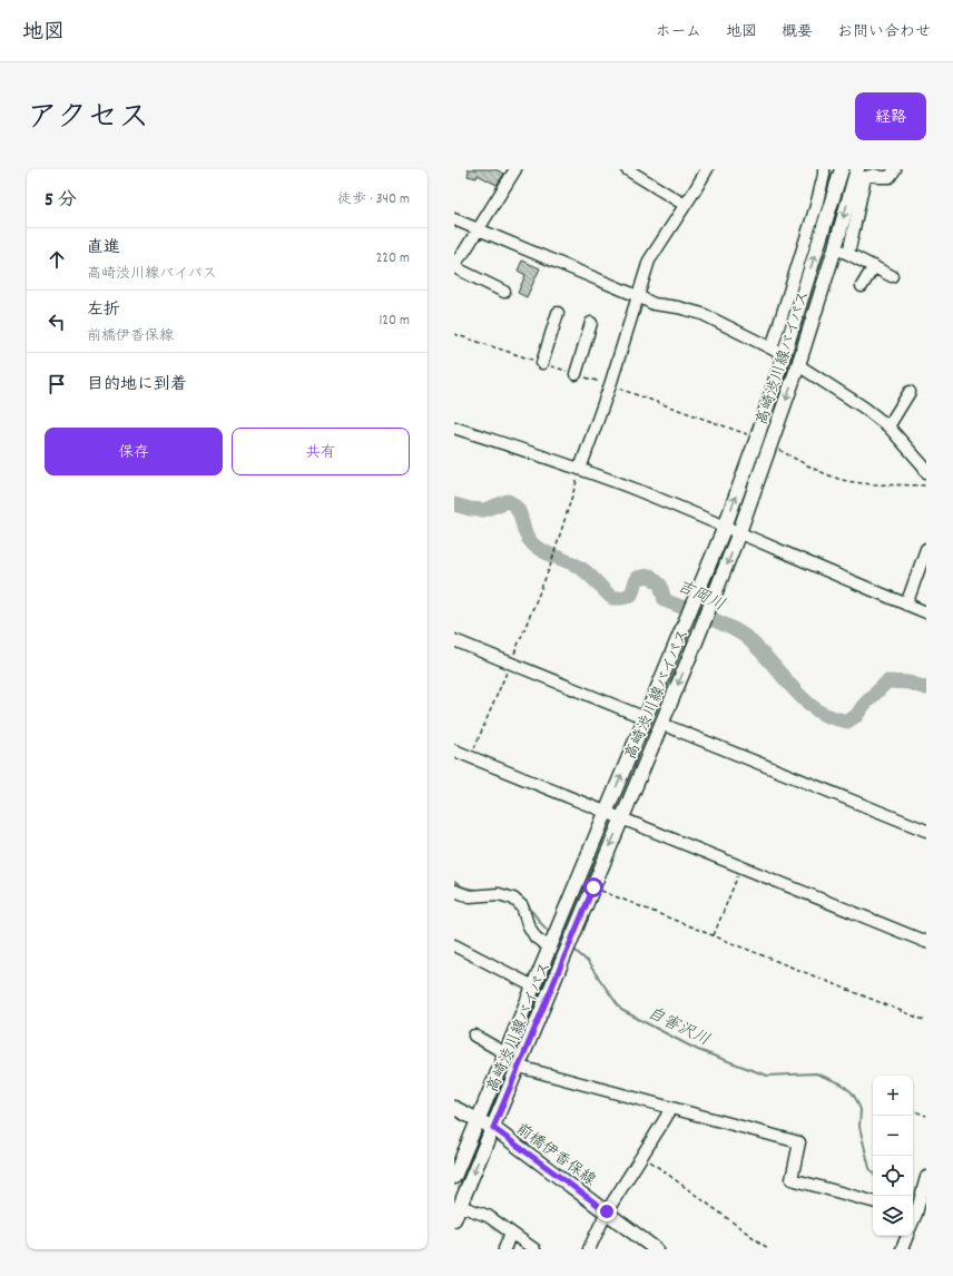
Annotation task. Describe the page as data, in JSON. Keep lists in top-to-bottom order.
{
  "streets": {
    "main road": ["高崎渋川線バイパス", "前橋伊香保線"]
  },
  "crossings": [
    ["高崎渋川線バイパス", "前橋伊香保線"]
  ],
  "water": ["吉岡川", "自害沢川"],
  "page": {
    "header": "地図",
    "nav": [
      "ホーム",
      "地図",
      "概要",
      "お問い合わせ"
    ],
    "title": "アクセス",
    "buttons": [
      "経路",
      ["保存", "共有"]
    ],
    "heading": ["5 分", "徒歩 · 340 m"],
    "list": [
      ["直進", "高崎渋川線バイパス", "220 m"],
      ["左折", "前橋伊香保線", "120 m"],
      "目的地に到着"
    ],
    "map_buttons": ["+", "−"]
  }
}
